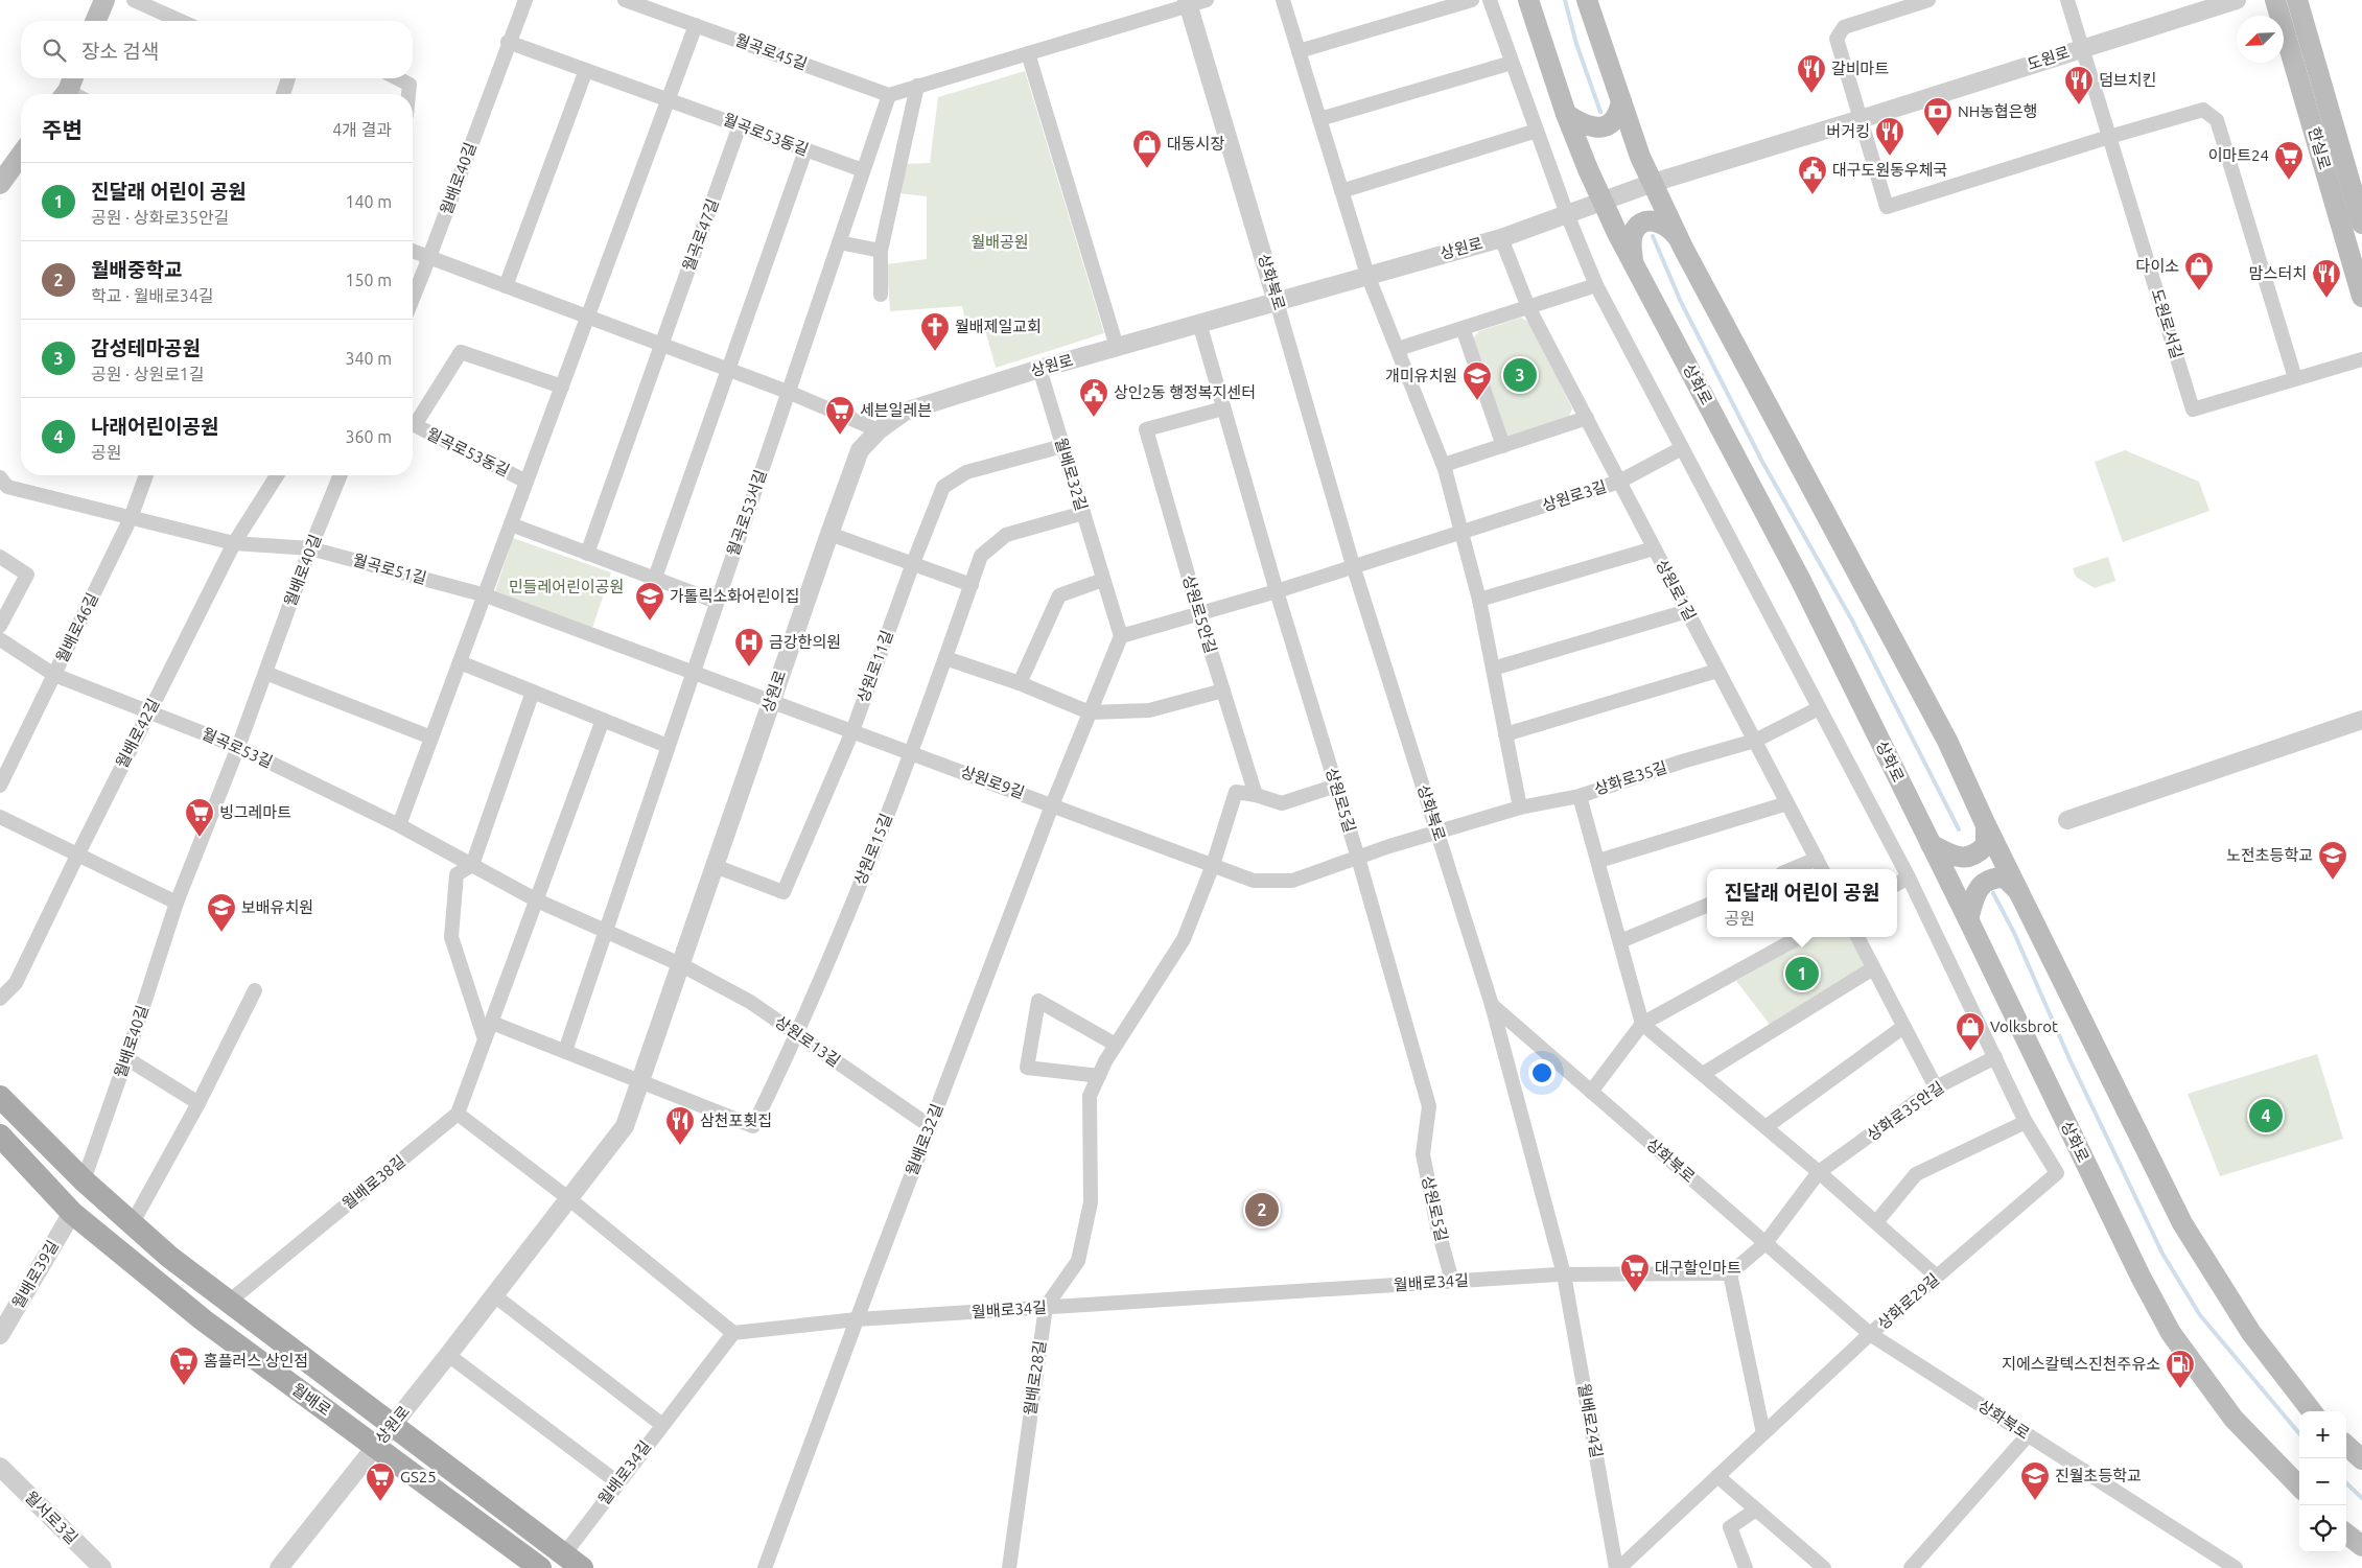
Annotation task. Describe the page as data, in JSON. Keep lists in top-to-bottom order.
{
  "streets": {
    "main road": ["한실로", "상화로", "월배로"],
    "street": [
      "월곡로45길",
      "도원로",
      "월곡로53동길",
      "월배로40길",
      "월곡로47길",
      "상원로",
      "상화북로",
      "도원로서길",
      "월배로32길",
      "상원로3길",
      "월곡로53서길",
      "월곡로51길",
      "상원로1길",
      "상원로5안길",
      "월배로46길",
      "상원로11길",
      "월배로42길",
      "월곡로53길",
      "상화로35길",
      "상원로9길",
      "상원로5길",
      "상원로15길",
      "상원로13길",
      "상화로35안길",
      "월배로38길",
      "월배로39길",
      "월배로34길",
      "상화로29길",
      "월배로28길",
      "월배로24길",
      "월서로3길"
    ]
  },
  "crossings": [
    ["월곡로45길", "월곡로53동길"],
    ["월곡로45길", "월곡로53서길"],
    ["도원로", "상원로"],
    ["도원로", "도원로서길"],
    ["월곡로53동길", "월곡로47길"],
    ["월곡로53동길", "월곡로53서길"],
    ["월곡로53동길", "월곡로51길"],
    ["월곡로53동길", "월곡로53길"],
    ["월배로40길", "월곡로51길"],
    ["월배로40길", "월곡로53길"],
    ["월배로40길", "월배로"],
    ["상원로", "상화북로"],
    ["상원로", "상화로"],
    ["상원로", "월배로32길"],
    ["상원로", "월곡로51길"],
    ["상원로", "상원로1길"],
    ["상원로", "상원로11길"],
    ["상원로", "월곡로53길"],
    ["상원로", "상원로9길"],
    ["상원로", "상원로5길"],
    ["상원로", "상원로15길"],
    ["상원로", "상원로13길"],
    ["상원로", "월배로"],
    ["상화북로", "상화로35길"],
    ["상화북로", "상원로9길"],
    ["상화북로", "상화로35안길"],
    ["상화북로", "상화로29길"],
    ["상화북로", "월배로24길"],
    ["월배로32길", "상원로11길"],
    ["월배로32길", "상원로9길"],
    ["월배로32길", "상원로15길"],
    ["월배로32길", "상원로13길"],
    ["월배로32길", "월배로34길"],
    ["상원로3길", "상원로1길"],
    ["월곡로53서길", "월곡로51길"],
    ["월곡로53서길", "월곡로53길"],
    ["월곡로51길", "월배로46길"],
    ["월곡로51길", "월배로42길"],
    ["월곡로51길", "상원로9길"],
    ["상원로1길", "상화로35길"],
    ["상원로5안길", "상원로5길"],
    ["월배로46길", "월곡로53길"],
    ["상원로11길", "상원로9길"],
    ["월배로42길", "월곡로53길"],
    ["월곡로53길", "상원로13길"],
    ["상화로35길", "상원로9길"],
    ["상원로9길", "상원로5길"],
    ["상원로9길", "상원로15길"],
    ["상원로9길", "월배로28길"],
    ["상원로5길", "월배로34길"],
    ["상원로15길", "상원로13길"],
    ["월배로38길", "월배로"],
    ["월배로39길", "월배로"],
    ["월배로34길", "월배로28길"],
    ["월배로34길", "월배로"],
    ["월배로34길", "월배로24길"],
    ["상화로29길", "월배로24길"]
  ],
  "parks": ["월배공원", "민들레어린이공원"],
  "places": {
    "restaurant": [
      "갈비마트",
      "덤브치킨",
      "버거킹",
      "맘스터치",
      "삼천포횟집"
    ],
    "bank": ["NH농협은행"],
    "shop": ["대동시장", "다이소", "Volksbrot"],
    "supermarket": [
      "이마트24",
      "세븐일레븐",
      "빙그레마트",
      "대구할인마트",
      "홈플러스 상인점",
      "GS25"
    ],
    "public building": ["대구도원동우체국", "상인2동 행정복지센터"],
    "church": ["월배제일교회"],
    "school or university": [
      "개미유치원",
      "가톨릭소화어린이집",
      "노전초등학교",
      "보배유치원",
      "진월초등학교"
    ],
    "hospital": ["금강한의원"],
    "fuel station": ["지에스칼텍스진천주유소"]
  },
  "north": "bottom left",
  "page": {
    "search": "장소 검색",
    "heading": ["주변", "4개 결과"],
    "list": [
      {
        "mark": "1",
        "name": "진달래 어린이 공원",
        "note": "공원 · 상화로35안길",
        "value": "140 m"
      },
      {
        "mark": "2",
        "name": "월배중학교",
        "note": "학교 · 월배로34길",
        "value": "150 m"
      },
      {
        "mark": "3",
        "name": "감성테마공원",
        "note": "공원 · 상원로1길",
        "value": "340 m"
      },
      {
        "mark": "4",
        "name": "나래어린이공원",
        "note": "공원",
        "value": "360 m"
      }
    ],
    "pins": [
      "3",
      "1",
      "4",
      "2"
    ],
    "popup": ["진달래 어린이 공원", "공원"],
    "map_buttons": ["+", "−"]
  }
}
